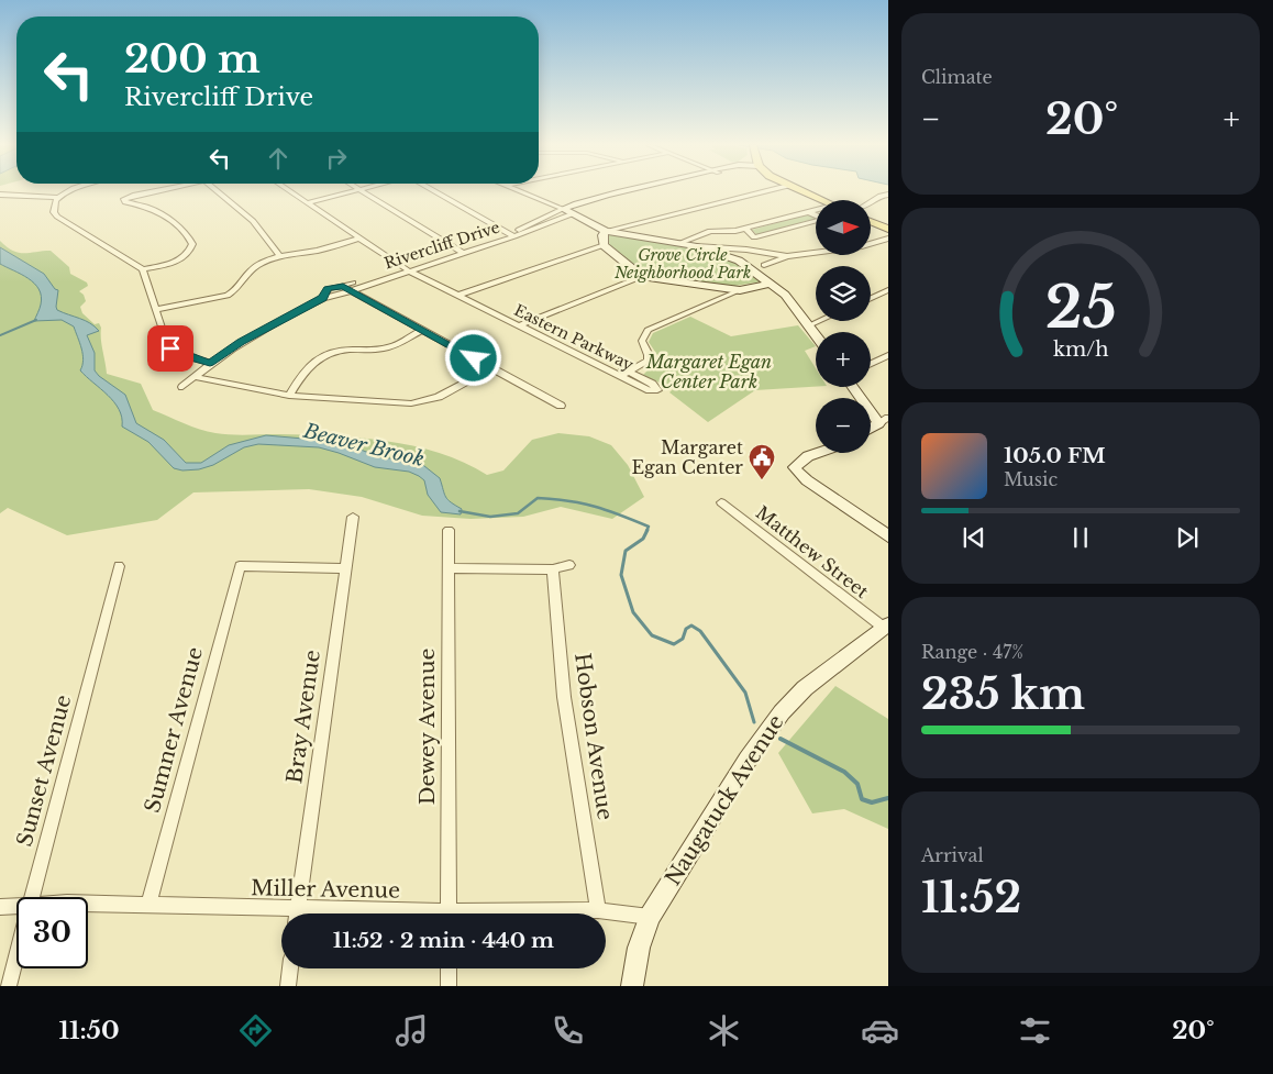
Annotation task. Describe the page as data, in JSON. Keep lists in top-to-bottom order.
{
  "streets": {
    "street": [
      "Rivercliff Drive",
      "Eastern Parkway",
      "Matthew Street",
      "Bray Avenue",
      "Dewey Avenue",
      "Sumner Avenue",
      "Hobson Avenue",
      "Sunset Avenue",
      "Naugatuck Avenue",
      "Miller Avenue"
    ]
  },
  "crossings": [
    ["Rivercliff Drive", "Eastern Parkway"],
    ["Matthew Street", "Naugatuck Avenue"],
    ["Bray Avenue", "Sumner Avenue"],
    ["Sumner Avenue", "Miller Avenue"],
    ["Hobson Avenue", "Miller Avenue"],
    ["Naugatuck Avenue", "Miller Avenue"]
  ],
  "water": ["Beaver Brook"],
  "parks": ["Grove Circle Neighborhood Park", "Margaret Egan Center Park"],
  "places": {
    "public building": ["Margaret Egan Center"]
  },
  "north": "right",
  "page": {
    "tile": [
      "Climate",
      ["Range · 47%", "235 km"],
      ["Arrival", "11:52"]
    ],
    "turn": ["200 m", "Rivercliff Drive"],
    "heat": ["−", "20°", "+"],
    "map_buttons": ["+", "−"],
    "song": ["105.0 FM", "Music"],
    "limit": "30",
    "trip": "11:52 · 2 min · 440 m",
    "tabs": ["11:50", "20°"],
    "gauge": ["25", "km/h"]
  }
}
